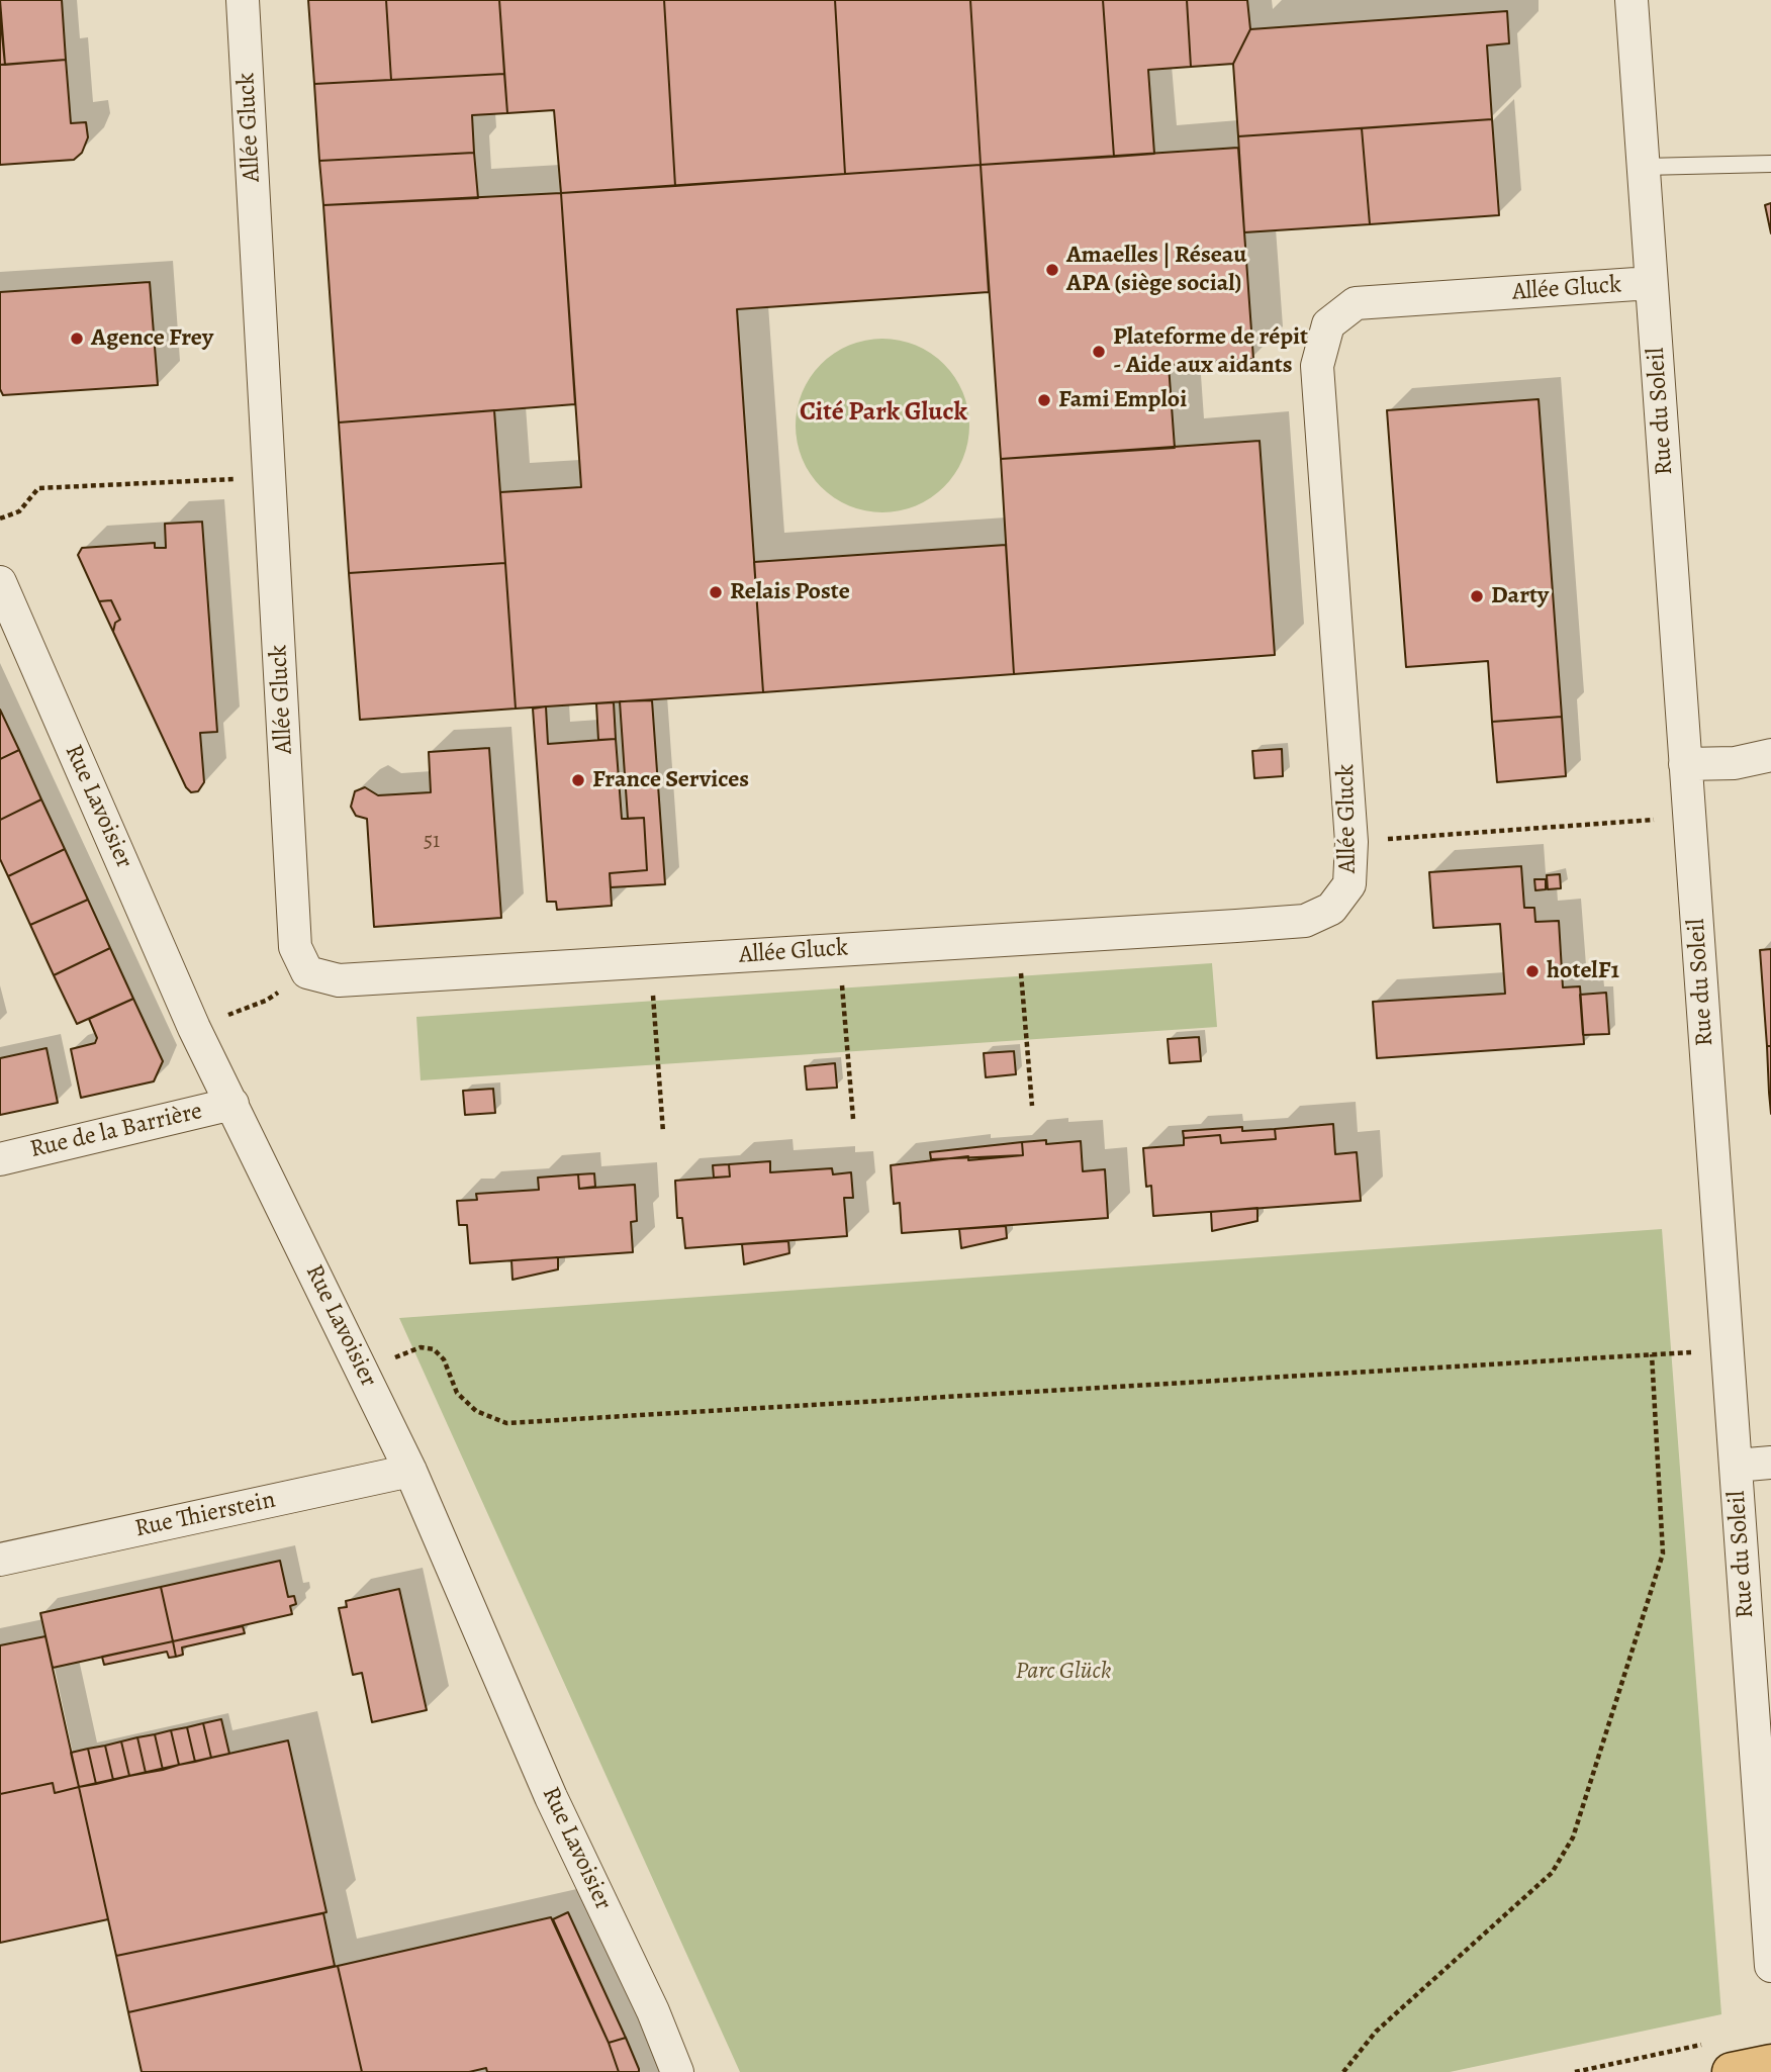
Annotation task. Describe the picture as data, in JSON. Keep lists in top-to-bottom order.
{
  "streets": {
    "street": [
      "Allée Gluck",
      "Rue du Soleil",
      "Rue Lavoisier",
      "Rue de la Barrière",
      "Rue Thierstein"
    ]
  },
  "crossings": [
    ["Allée Gluck", "Rue du Soleil"],
    ["Rue Lavoisier", "Rue de la Barrière"],
    ["Rue Lavoisier", "Rue Thierstein"]
  ],
  "districts": ["Cité Park Gluck"],
  "parks": ["Parc Glück"],
  "places": [
    "Amaelles | Réseau APA (siège social)",
    "Agence Frey",
    "Plateforme de répit - Aide aux aidants",
    "Fami Emploi",
    "Relais Poste",
    "Darty",
    "France Services",
    "hotelF1"
  ],
  "house_numbers": ["51"]
}
